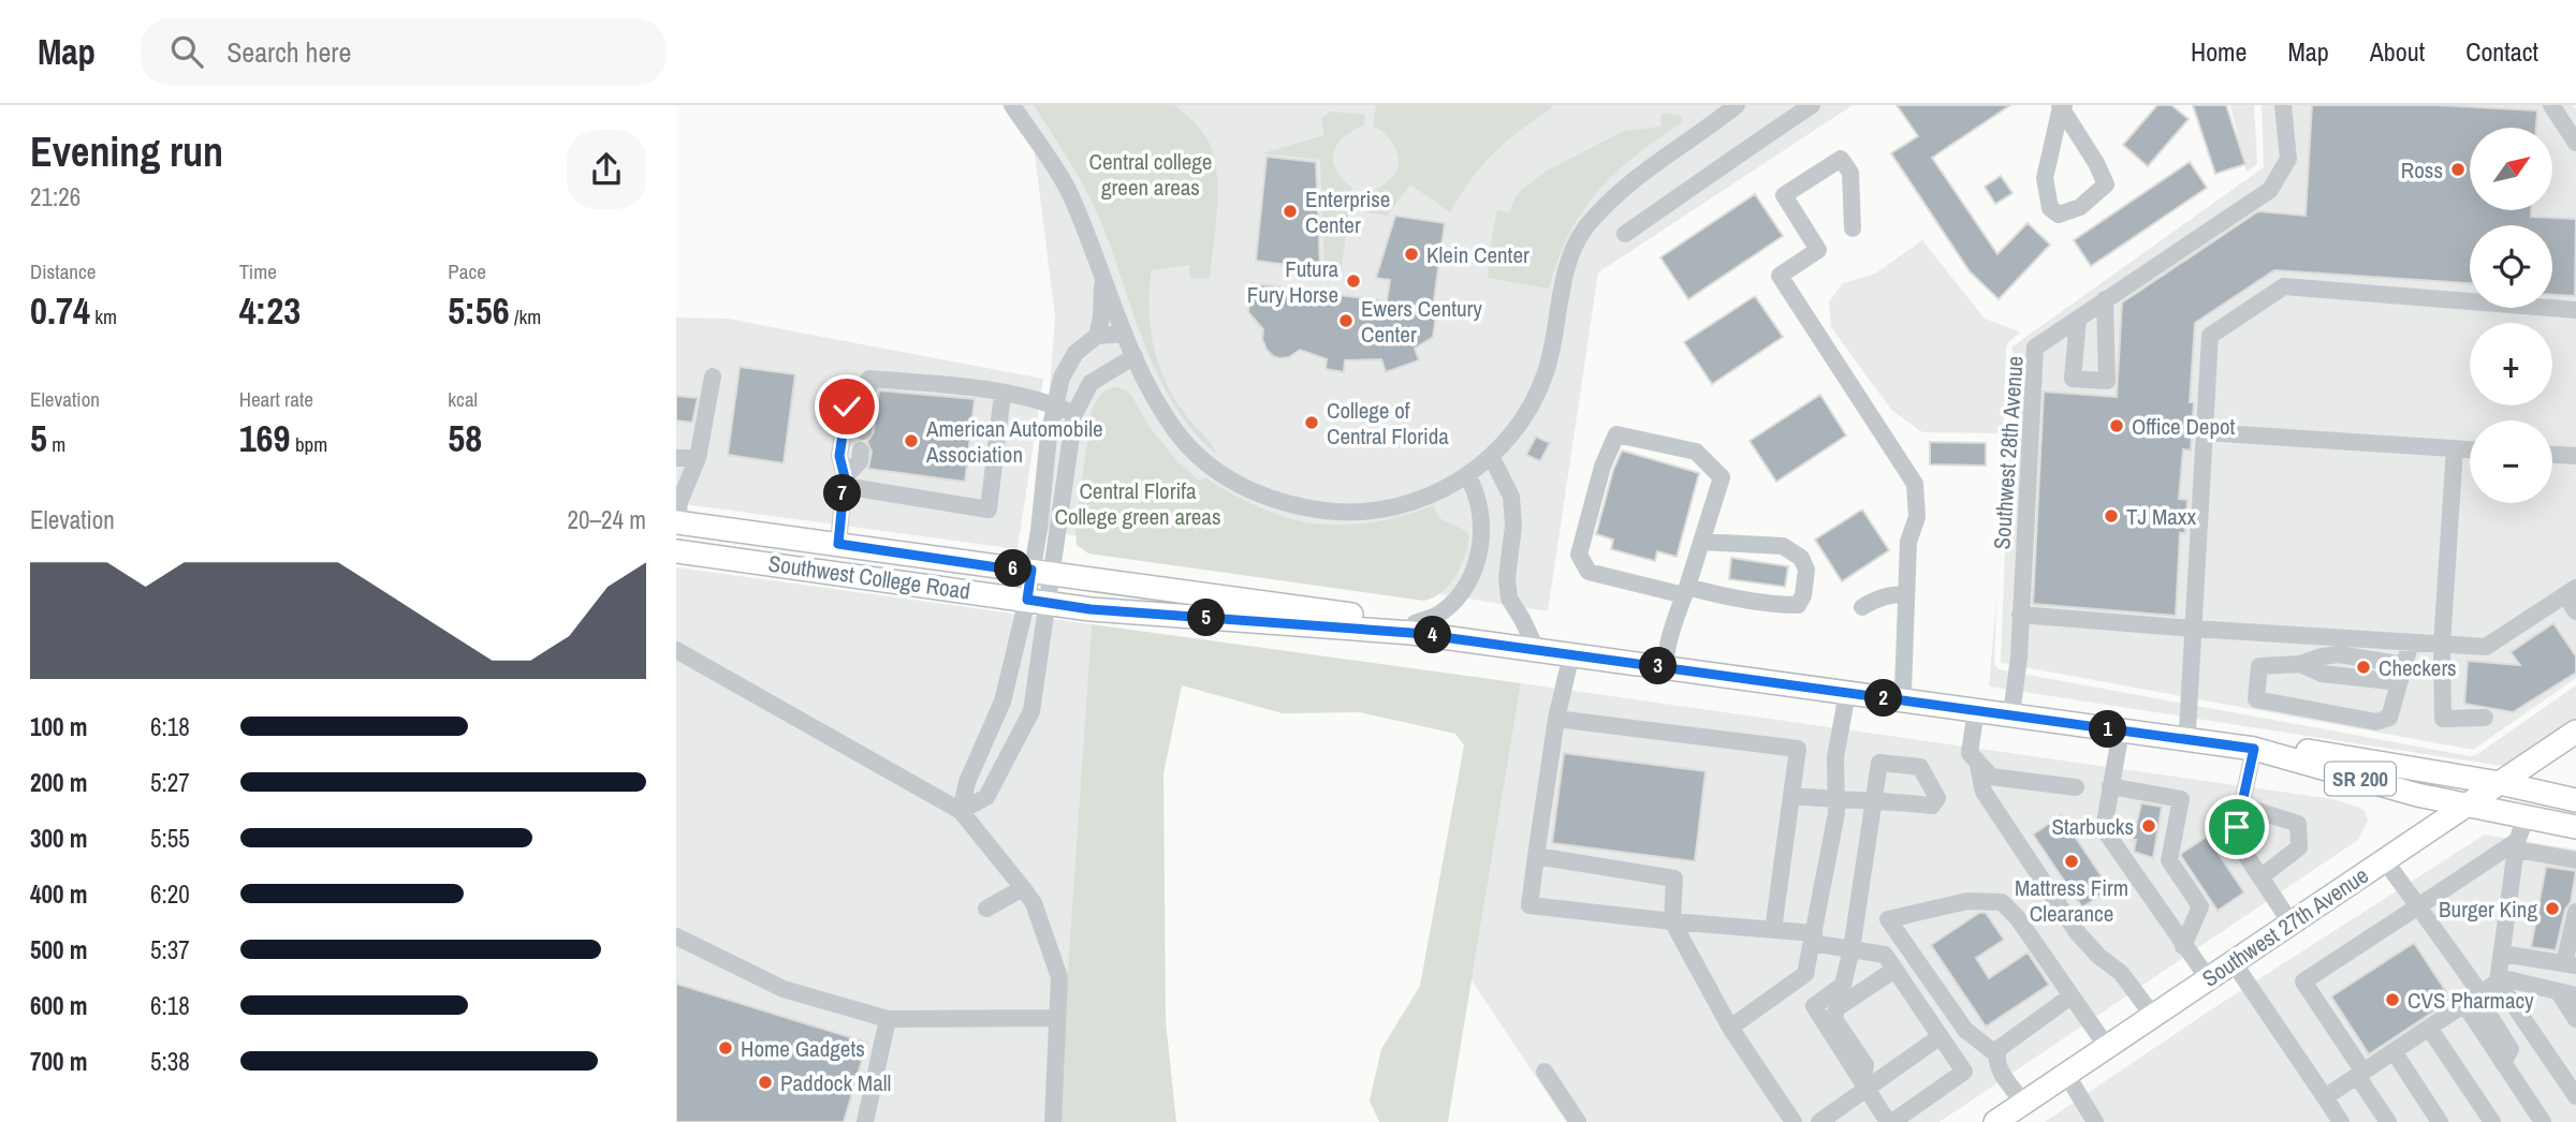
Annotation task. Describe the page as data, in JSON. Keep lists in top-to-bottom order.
{
  "streets": {
    "main road": ["Southwest College Road", "SR 200", "Southwest 27th Avenue"],
    "street": ["Southwest 28th Avenue"]
  },
  "crossings": [
    ["Southwest 28th Avenue", "Southwest College Road"],
    ["Southwest College Road", "Southwest 27th Avenue"]
  ],
  "parks": ["Central college green areas", "Central Florifa College green areas"],
  "places": [
    "Ross",
    "Enterprise Center",
    "Klein Center",
    "Futura Fury Horse",
    "Ewers Century Center",
    "College of Central Florida",
    "Office Depot",
    "American Automobile Association",
    "TJ Maxx",
    "Checkers",
    "Starbucks",
    "Mattress Firm Clearance",
    "Burger King",
    "CVS Pharmacy",
    "Home Gadgets",
    "Paddock Mall"
  ],
  "north": "top right",
  "page": {
    "header": "Map",
    "search": "Search here",
    "nav": [
      "Home",
      "Map",
      "About",
      "Contact"
    ],
    "heading": ["Evening run", "21:26"],
    "map_buttons": ["+", "−"],
    "stats": [
      ["Distance", "0.74 km"],
      ["Time", "4:23"],
      ["Pace", "5:56 /km"],
      ["Elevation", "5 m"],
      ["Heart rate", "169 bpm"],
      ["kcal", "58"]
    ],
    "pins": [
      "7",
      "6",
      "5",
      "4",
      "3",
      "2",
      "1"
    ],
    "chart": ["Elevation", "20–24 m"],
    "list": [
      {
        "name": "100 m",
        "note": "6:18"
      },
      {
        "name": "200 m",
        "note": "5:27"
      },
      {
        "name": "300 m",
        "note": "5:55"
      },
      {
        "name": "400 m",
        "note": "6:20"
      },
      {
        "name": "500 m",
        "note": "5:37"
      },
      {
        "name": "600 m",
        "note": "6:18"
      },
      {
        "name": "700 m",
        "note": "5:38"
      }
    ]
  }
}
